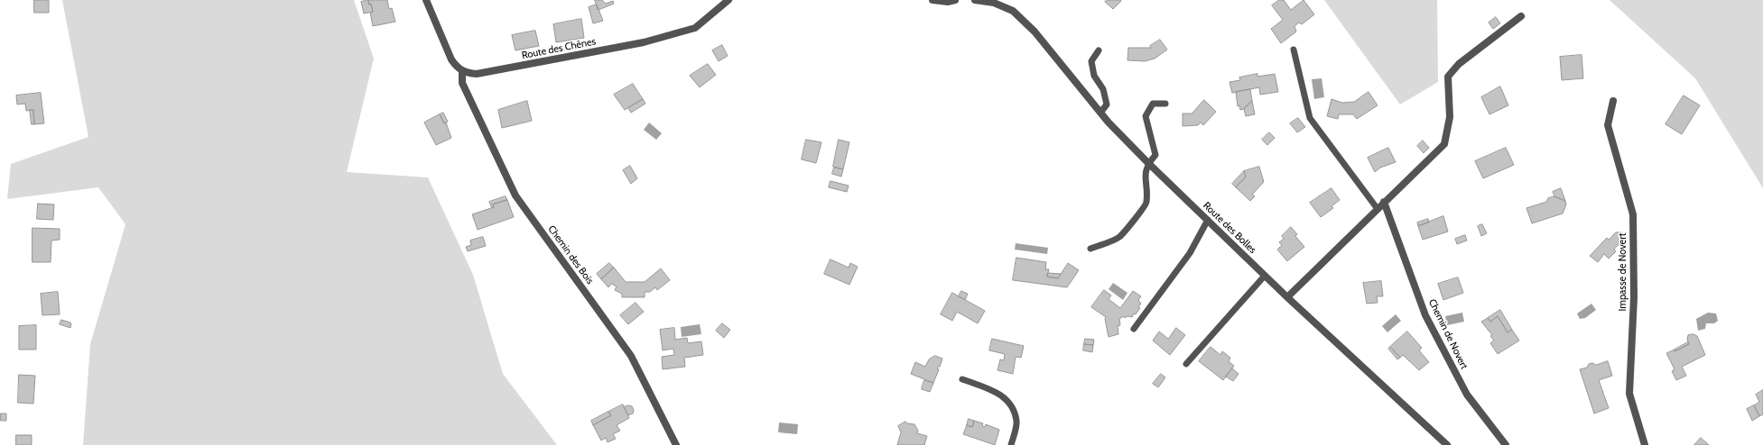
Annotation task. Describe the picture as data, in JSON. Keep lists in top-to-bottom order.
{
  "streets": {
    "street": [
      "Route des Chênes",
      "Route des Bolles",
      "Chemin des Bois",
      "Impasse de Novert",
      "Chemin de Novert"
    ]
  },
  "crossings": [
    ["Route des Chênes", "Chemin des Bois"]
  ]
}
